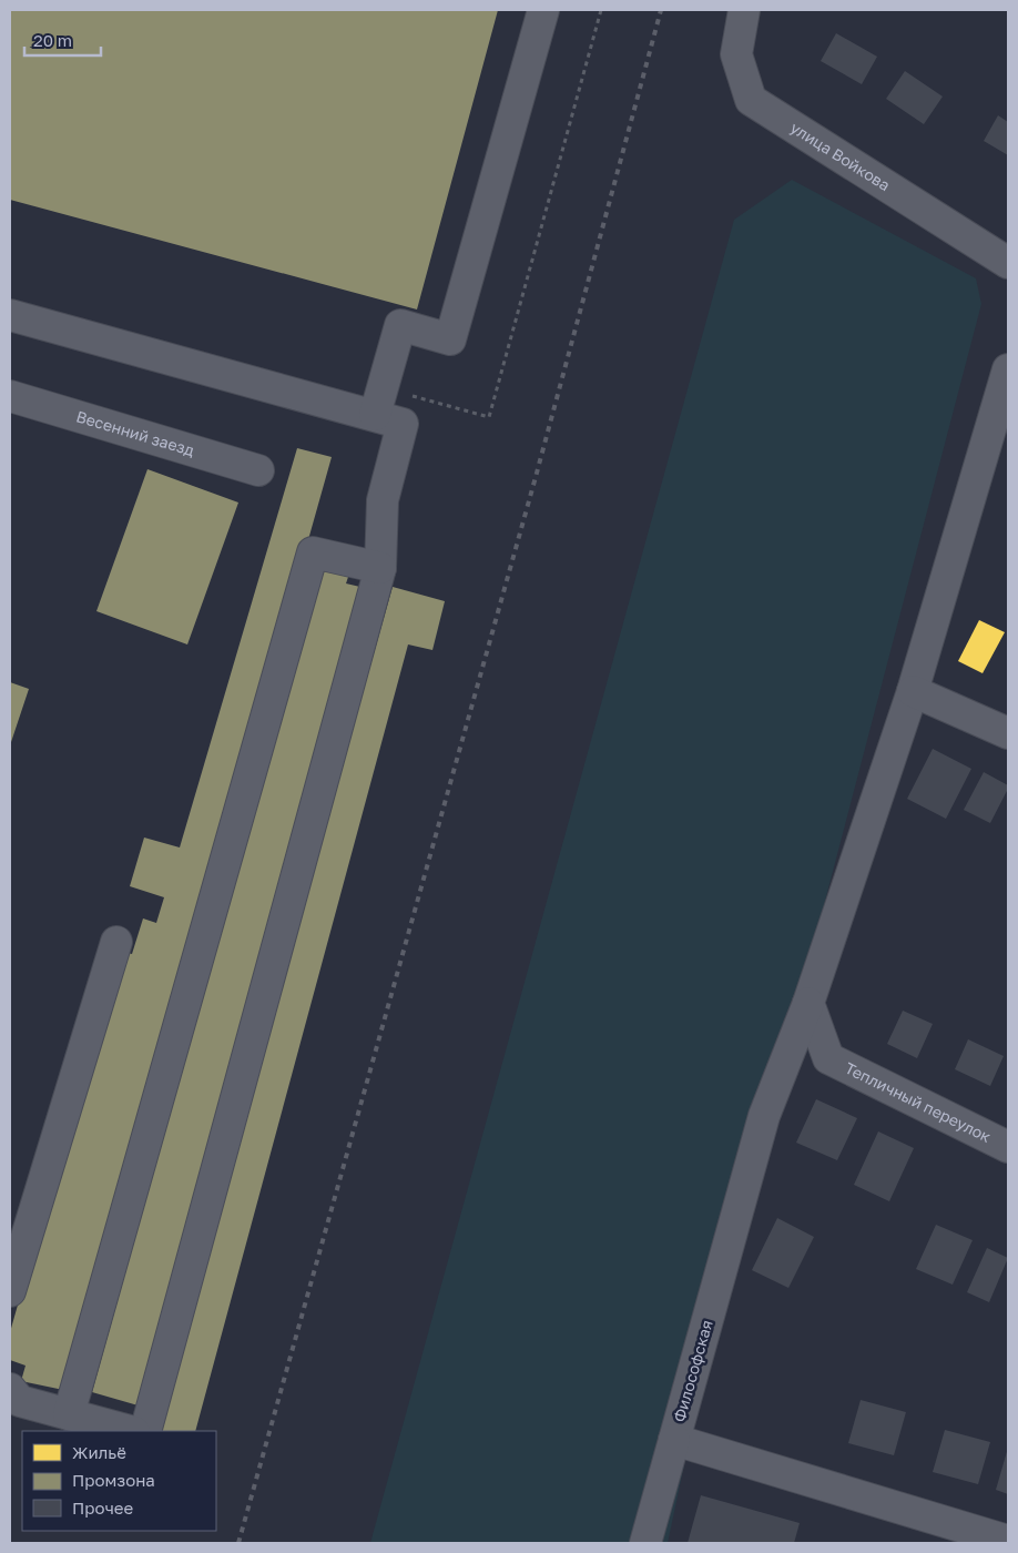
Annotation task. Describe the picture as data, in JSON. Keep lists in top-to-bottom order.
{
  "streets": {
    "street": [
      "улица Войкова",
      "Весенний заезд",
      "Тепличный переулок",
      "Философская"
    ]
  },
  "crossings": [
    ["Тепличный переулок", "Философская"]
  ],
  "legend": ["Жильё", "Промзона", "Прочее"],
  "scale_bar": "20 m"
}
